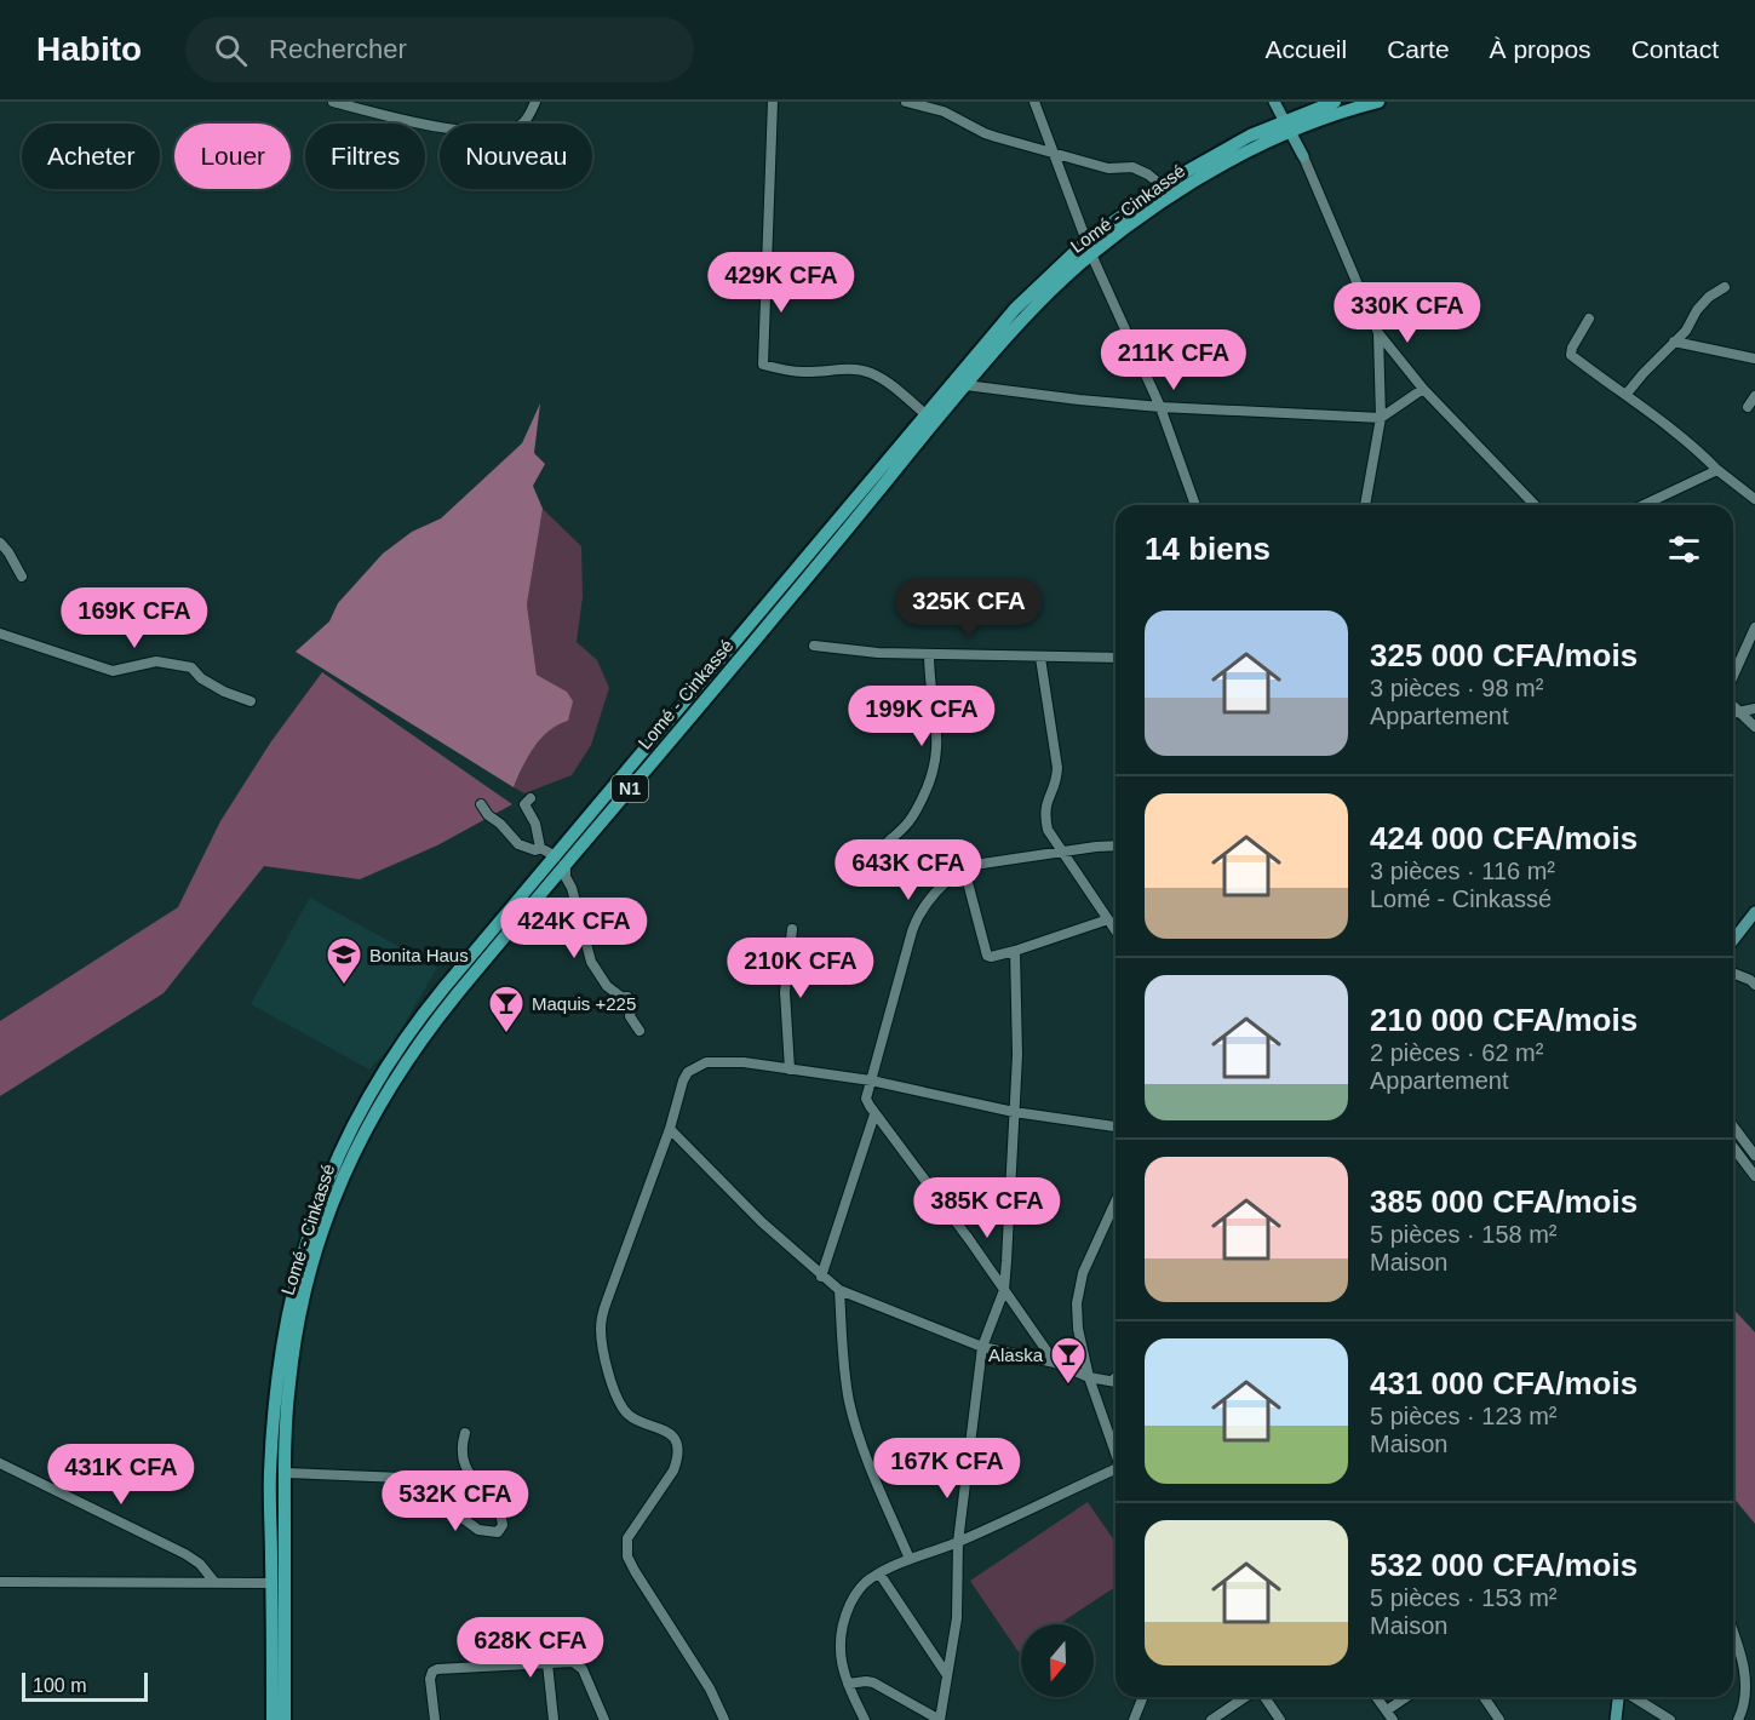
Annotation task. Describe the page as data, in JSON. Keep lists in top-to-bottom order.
{
  "streets": {
    "highway": ["Lomé - Cinkassé", "N1"]
  },
  "places": {
    "school or university": ["Bonita Haus"],
    "bar": ["Maquis +225", "Alaska"]
  },
  "scale_bar": "100 m",
  "north": "bottom",
  "page": {
    "header": "Habito",
    "search": "Rechercher",
    "nav": [
      "Accueil",
      "Carte",
      "À propos",
      "Contact"
    ],
    "chip": [
      "Acheter",
      "Louer",
      "Filtres",
      "Nouveau"
    ],
    "price": [
      "429K CFA",
      "330K CFA",
      "211K CFA",
      "325K CFA",
      "169K CFA",
      "199K CFA",
      "643K CFA",
      "424K CFA",
      "210K CFA",
      "385K CFA",
      "167K CFA",
      "431K CFA",
      "532K CFA",
      "628K CFA"
    ],
    "heading": "14 biens",
    "list": [
      {
        "name": "325 000 CFA/mois",
        "note": "3 pièces · 98 m² · Appartement"
      },
      {
        "name": "424 000 CFA/mois",
        "note": "3 pièces · 116 m² · Lomé - Cinkassé"
      },
      {
        "name": "210 000 CFA/mois",
        "note": "2 pièces · 62 m² · Appartement"
      },
      {
        "name": "385 000 CFA/mois",
        "note": "5 pièces · 158 m² · Maison"
      },
      {
        "name": "431 000 CFA/mois",
        "note": "5 pièces · 123 m² · Maison"
      },
      {
        "name": "532 000 CFA/mois",
        "note": "5 pièces · 153 m² · Maison"
      }
    ],
    "scale": "100 m"
  }
}
